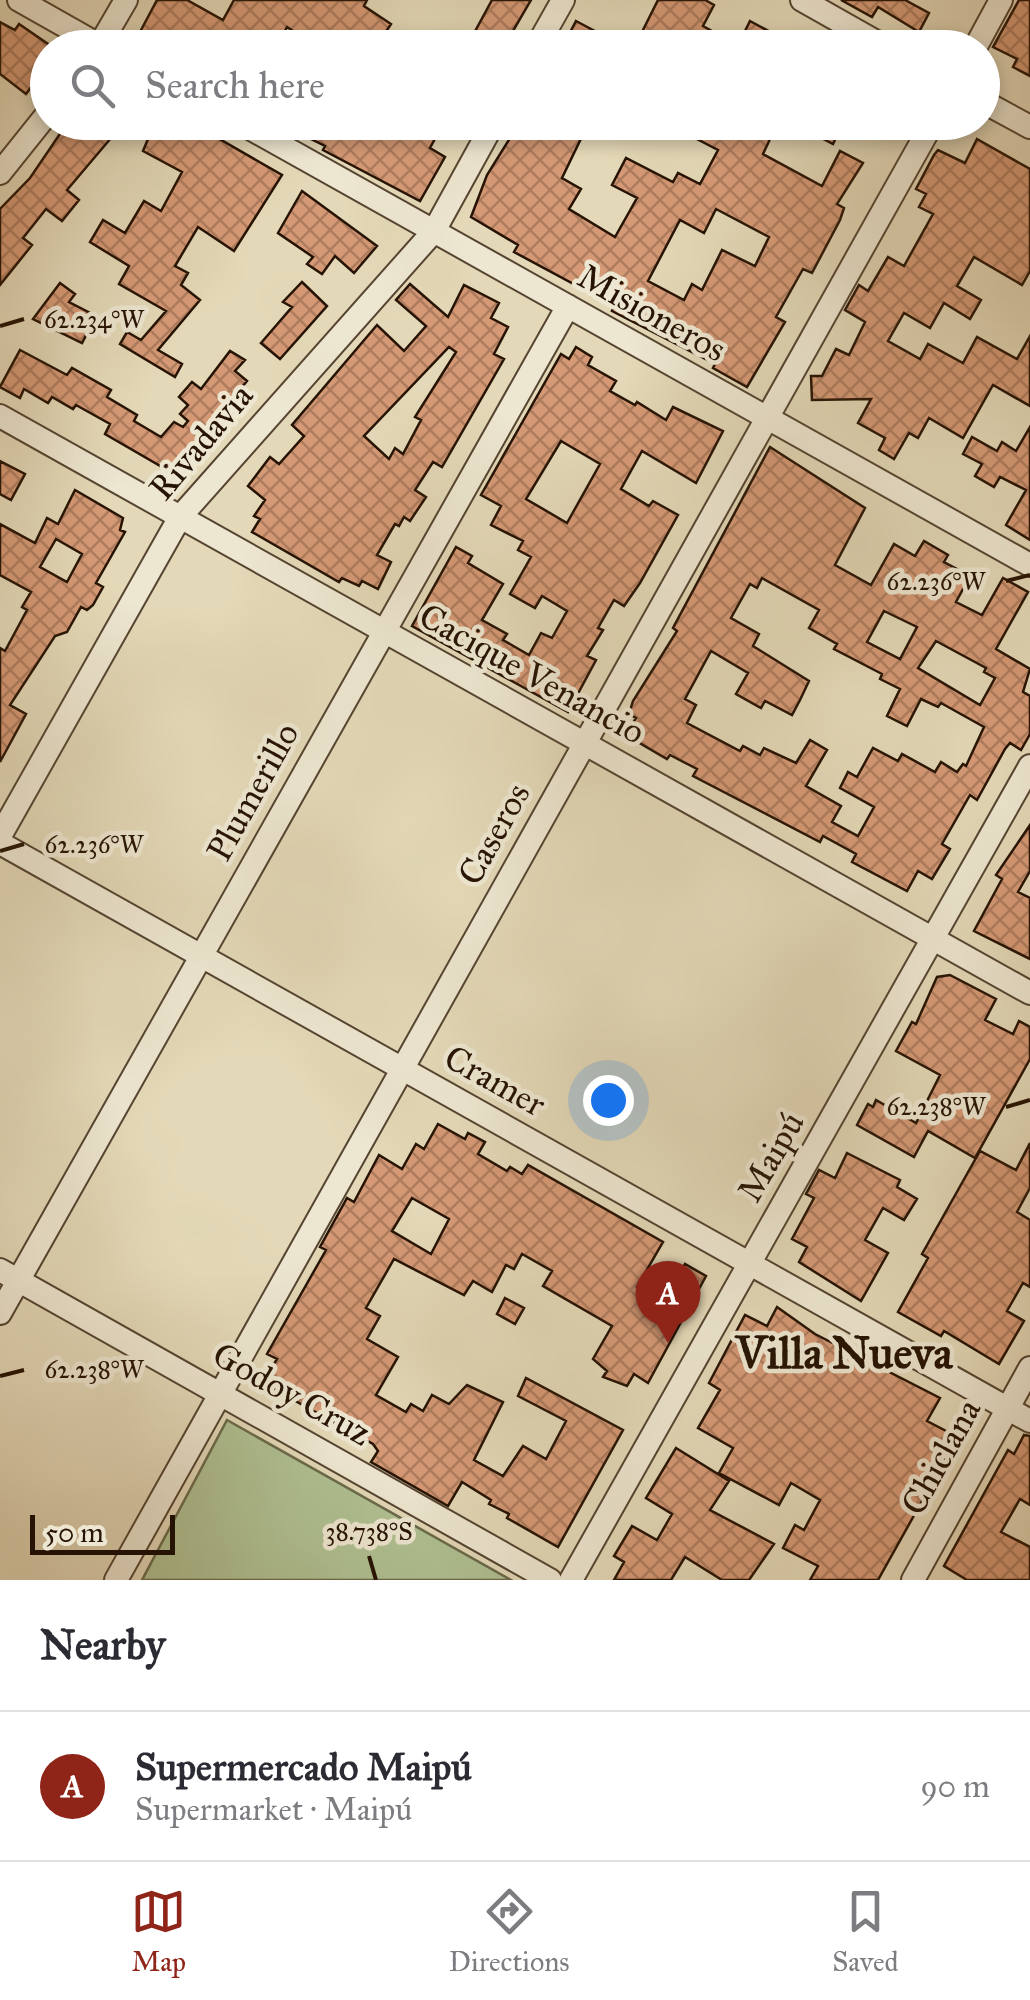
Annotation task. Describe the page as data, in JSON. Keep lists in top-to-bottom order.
{
  "streets": {
    "street": [
      "Misioneros",
      "Rivadavia",
      "Cacique Venancio",
      "Plumerillo",
      "Caseros",
      "Cramer",
      "Maipú",
      "Godoy Cruz",
      "Chiclana"
    ]
  },
  "crossings": [
    ["Misioneros", "Rivadavia"],
    ["Misioneros", "Plumerillo"],
    ["Misioneros", "Caseros"],
    ["Rivadavia", "Cacique Venancio"],
    ["Rivadavia", "Cramer"],
    ["Cacique Venancio", "Plumerillo"],
    ["Cacique Venancio", "Caseros"],
    ["Cacique Venancio", "Maipú"],
    ["Plumerillo", "Cramer"],
    ["Plumerillo", "Godoy Cruz"],
    ["Caseros", "Cramer"],
    ["Caseros", "Godoy Cruz"],
    ["Cramer", "Maipú"],
    ["Cramer", "Chiclana"]
  ],
  "districts": ["Villa Nueva"],
  "scale_bar": "50 m",
  "page": {
    "search": "Search here",
    "pins": "A",
    "scale": "50 m",
    "heading": "Nearby",
    "list": [
      {
        "mark": "A",
        "name": "Supermercado Maipú",
        "note": "Supermarket · Maipú",
        "value": "90 m"
      }
    ],
    "nav": ["Map", "Directions", "Saved"]
  },
  "coordinates": [
    "62.234°W",
    "62.236°W",
    "62.238°W",
    "38.738°S"
  ]
}
